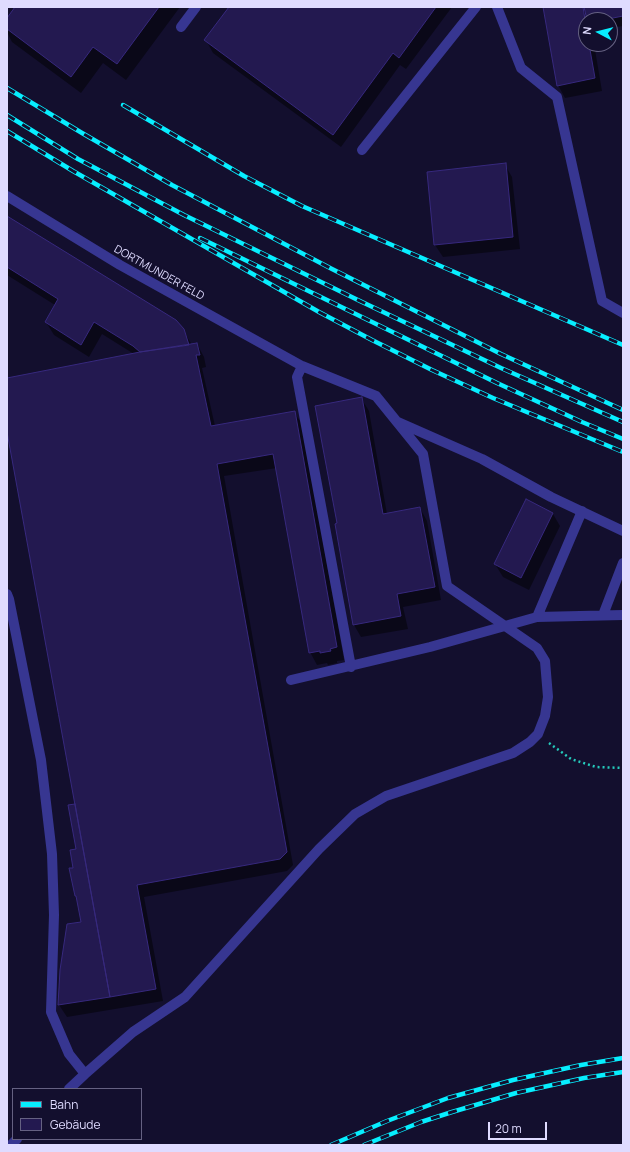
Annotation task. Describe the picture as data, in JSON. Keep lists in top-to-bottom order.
{
  "streets": {
    "lane": ["DORTMUNDER FELD"]
  },
  "legend": ["Bahn", "Gebäude"],
  "scale_bar": "20 m",
  "north": "left"
}
